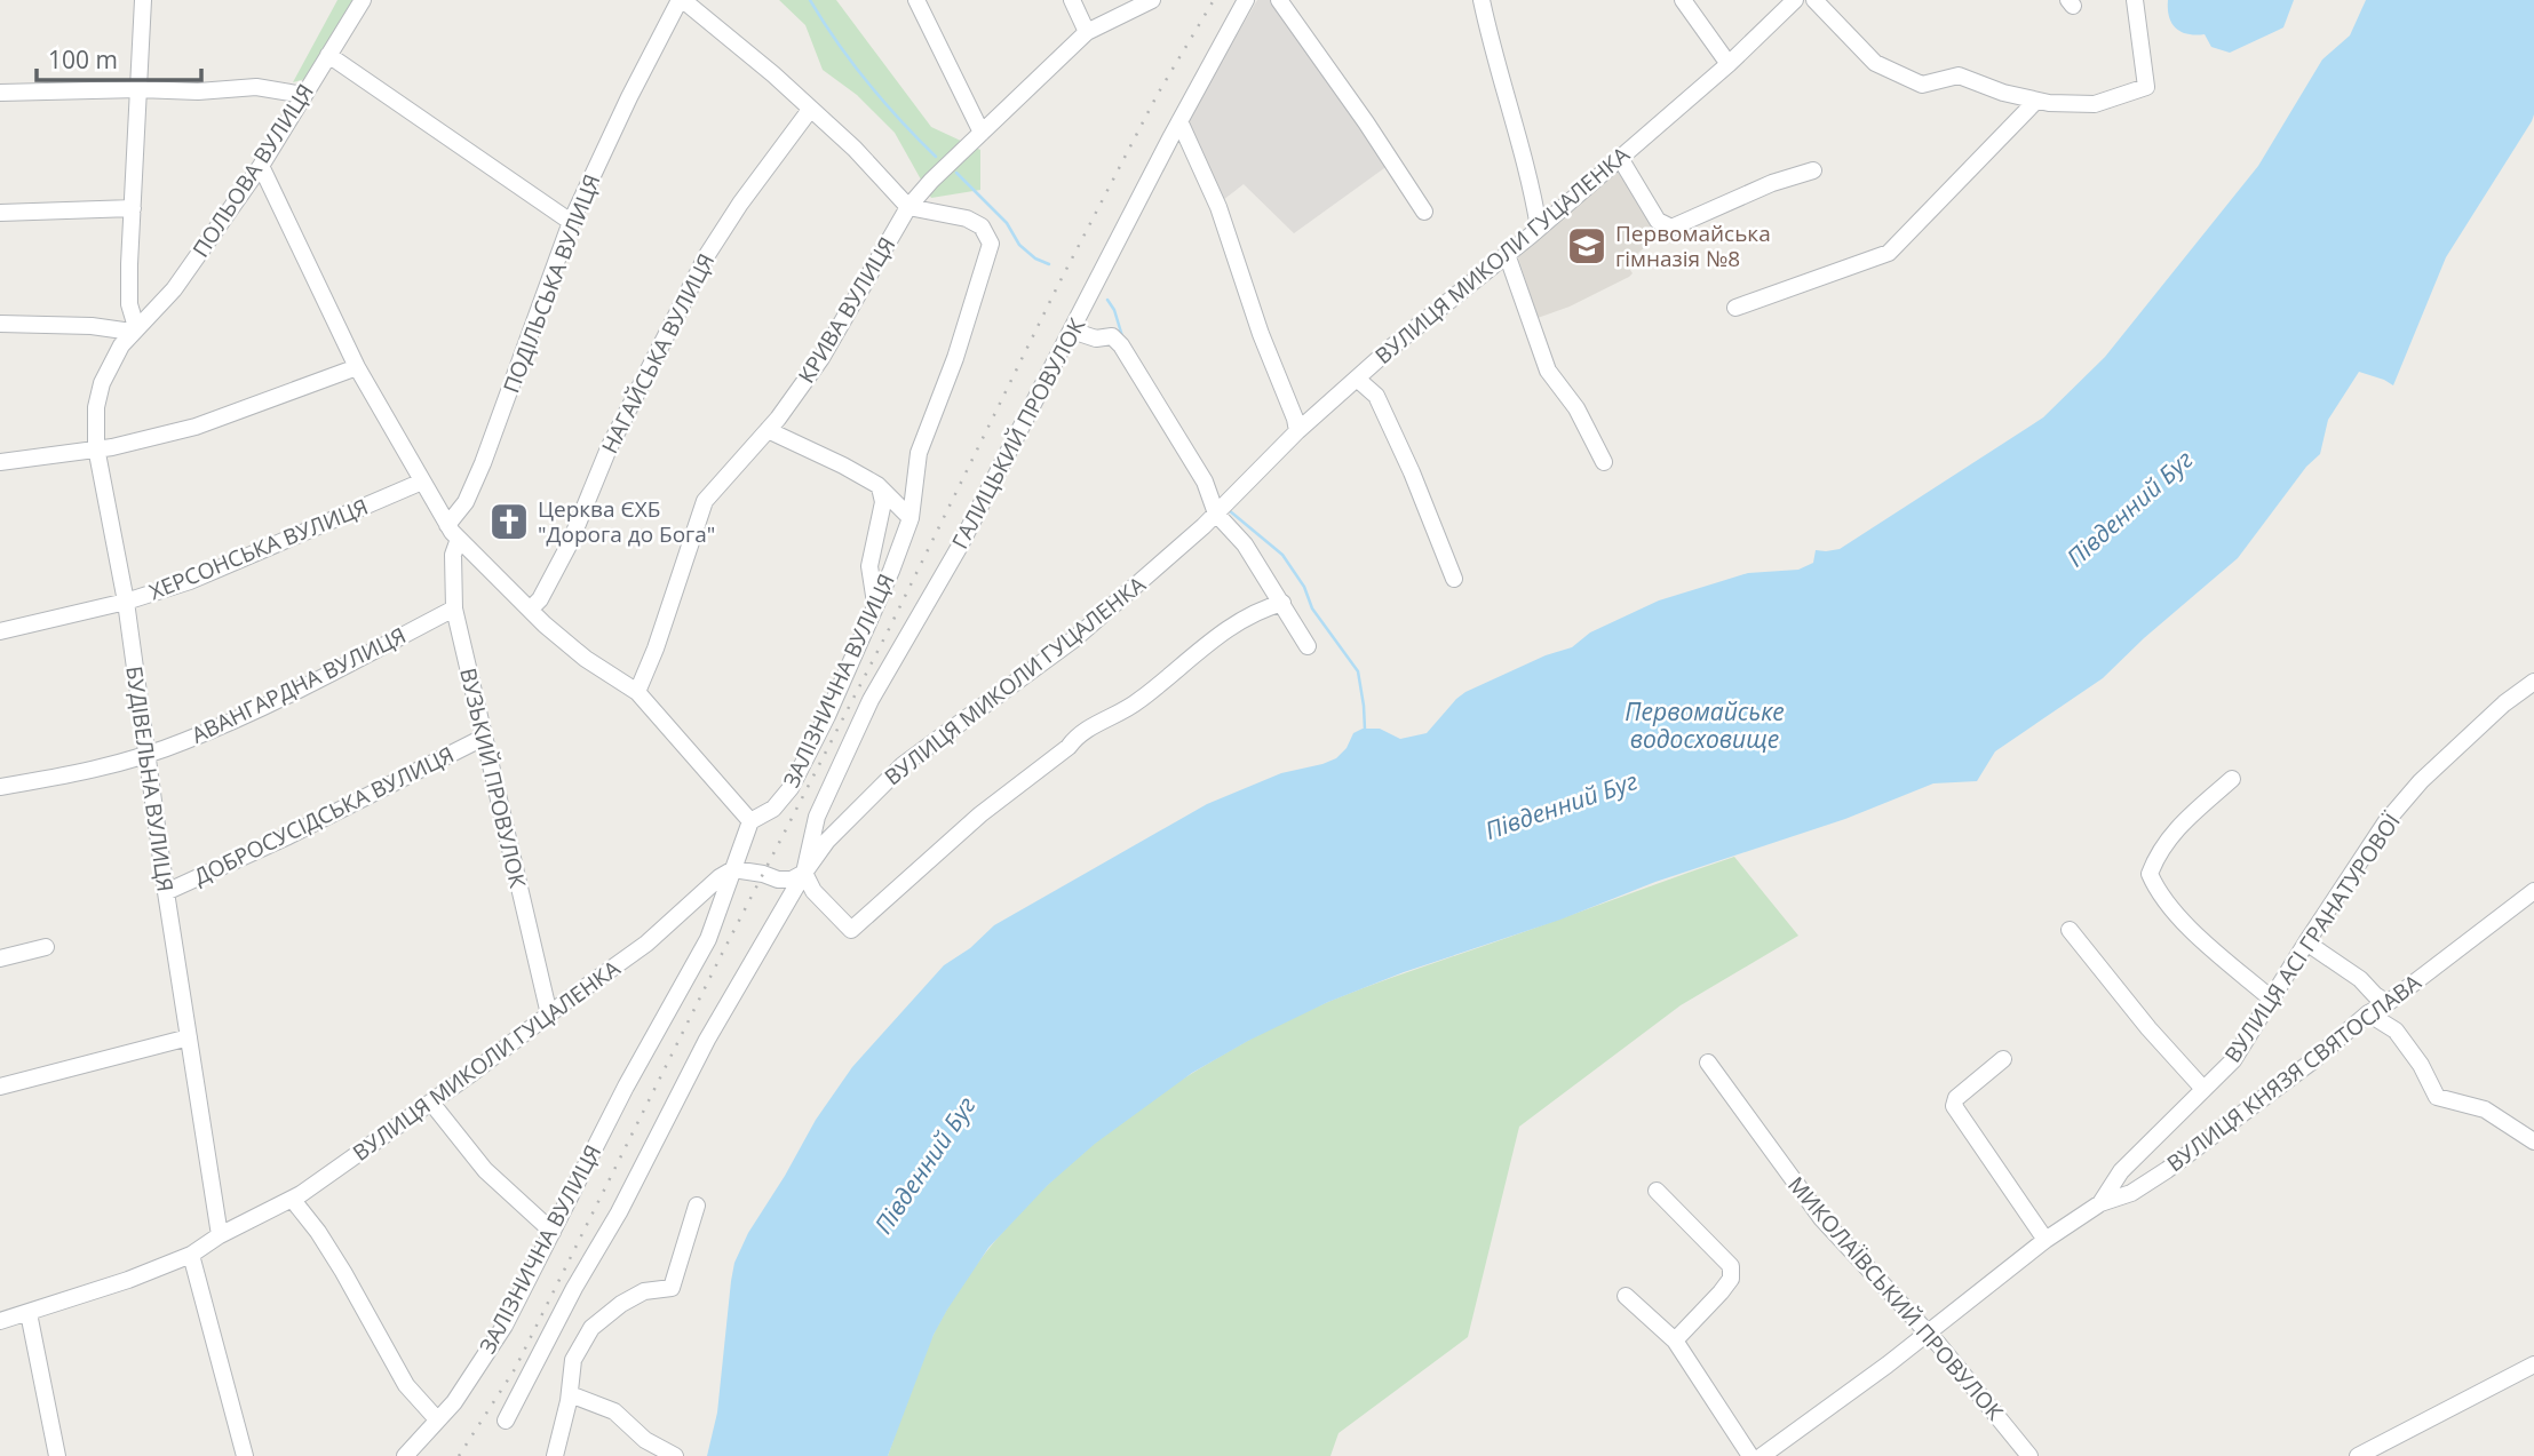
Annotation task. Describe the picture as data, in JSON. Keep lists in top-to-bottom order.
{
  "streets": {
    "street": [
      "ПОЛЬОВА ВУЛИЦЯ",
      "ВУЛИЦЯ МИКОЛИ ГУЦАЛЕНКА",
      "ПОДІЛЬСЬКА ВУЛИЦЯ",
      "КРИВА ВУЛИЦЯ",
      "НАГАЙСЬКА ВУЛИЦЯ",
      "ГАЛИЦЬКИЙ ПРОВУЛОК",
      "ХЕРСОНСЬКА ВУЛИЦЯ",
      "ЗАЛІЗНИЧНА ВУЛИЦЯ",
      "АВАНГАРДНА ВУЛИЦЯ",
      "ВУЗЬКИЙ ПРОВУЛОК",
      "БУДІВЕЛЬНА ВУЛИЦЯ",
      "ДОБРОСУСІДСЬКА ВУЛИЦЯ",
      "ВУЛИЦЯ АСІ ГРАНАТУРОВОЇ",
      "ВУЛИЦЯ КНЯЗЯ СВЯТОСЛАВА",
      "МИКОЛАЇВСЬКИЙ ПРОВУЛОК"
    ]
  },
  "crossings": [
    ["ПОЛЬОВА ВУЛИЦЯ", "БУДІВЕЛЬНА ВУЛИЦЯ"],
    ["ВУЛИЦЯ МИКОЛИ ГУЦАЛЕНКА", "ГАЛИЦЬКИЙ ПРОВУЛОК"],
    ["ВУЛИЦЯ МИКОЛИ ГУЦАЛЕНКА", "ЗАЛІЗНИЧНА ВУЛИЦЯ"],
    ["ВУЛИЦЯ МИКОЛИ ГУЦАЛЕНКА", "ВУЗЬКИЙ ПРОВУЛОК"],
    ["ВУЛИЦЯ МИКОЛИ ГУЦАЛЕНКА", "БУДІВЕЛЬНА ВУЛИЦЯ"],
    ["КРИВА ВУЛИЦЯ", "ЗАЛІЗНИЧНА ВУЛИЦЯ"],
    ["ХЕРСОНСЬКА ВУЛИЦЯ", "БУДІВЕЛЬНА ВУЛИЦЯ"],
    ["АВАНГАРДНА ВУЛИЦЯ", "ВУЗЬКИЙ ПРОВУЛОК"],
    ["АВАНГАРДНА ВУЛИЦЯ", "БУДІВЕЛЬНА ВУЛИЦЯ"],
    ["ВУЗЬКИЙ ПРОВУЛОК", "ДОБРОСУСІДСЬКА ВУЛИЦЯ"],
    ["БУДІВЕЛЬНА ВУЛИЦЯ", "ДОБРОСУСІДСЬКА ВУЛИЦЯ"],
    ["ВУЛИЦЯ АСІ ГРАНАТУРОВОЇ", "ВУЛИЦЯ КНЯЗЯ СВЯТОСЛАВА"],
    ["ВУЛИЦЯ КНЯЗЯ СВЯТОСЛАВА", "МИКОЛАЇВСЬКИЙ ПРОВУЛОК"]
  ],
  "water": ["Південний Буг", "Первомайське водосховище"],
  "places": {
    "school or university": ["Первомайська гімназія №8"],
    "church": ["Церква ЄХБ \"Дорога до Бога\""]
  },
  "scale_bar": "100 m"
}
